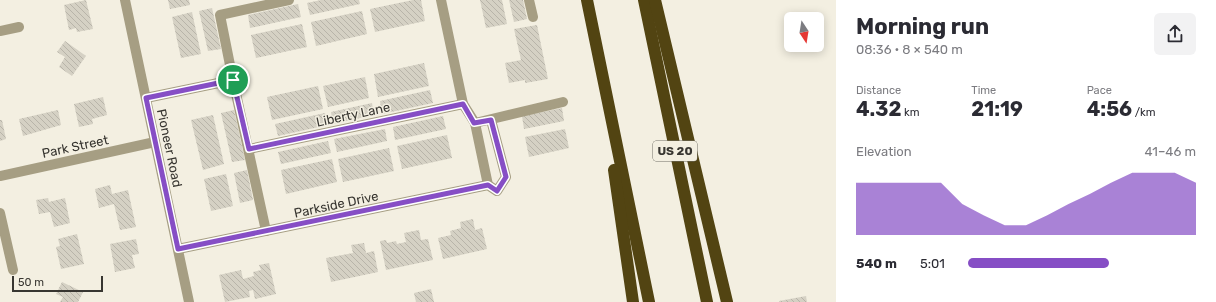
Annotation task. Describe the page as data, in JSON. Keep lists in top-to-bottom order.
{
  "streets": {
    "highway": ["US 20"],
    "street": [
      "Liberty Lane",
      "Park Street",
      "Pioneer Road",
      "Parkside Drive"
    ]
  },
  "crossings": [
    ["Park Street", "Pioneer Road"],
    ["Pioneer Road", "Parkside Drive"]
  ],
  "scale_bar": "50 m",
  "north": "bottom",
  "page": {
    "heading": ["Morning run", "08:36 · 8 × 540 m"],
    "stats": [
      ["Distance", "4.32 km"],
      ["Time", "21:19"],
      ["Pace", "4:56 /km"]
    ],
    "chart": ["Elevation", "41–46 m"],
    "list": [
      {
        "name": "540 m",
        "note": "5:01"
      }
    ],
    "scale": "50 m"
  }
}
